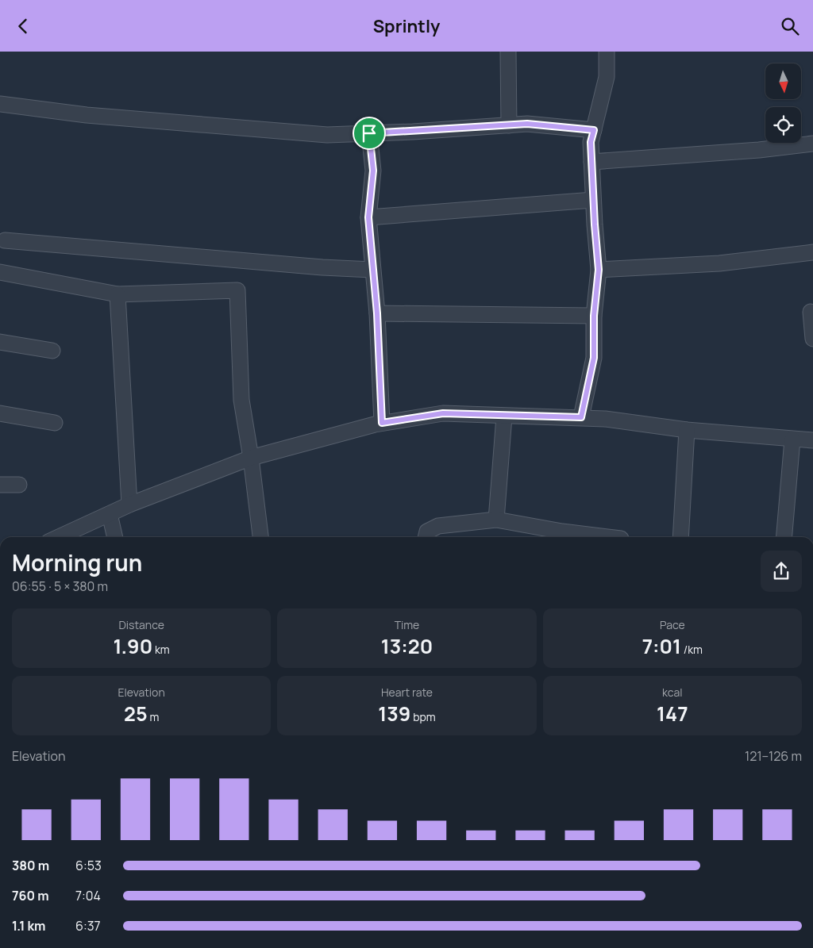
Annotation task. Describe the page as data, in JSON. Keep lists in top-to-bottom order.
{
  "north": "bottom",
  "page": {
    "header": "Sprintly",
    "heading": ["Morning run", "06:55 · 5 × 380 m"],
    "stats": [
      ["Distance", "1.90 km"],
      ["Time", "13:20"],
      ["Pace", "7:01 /km"],
      ["Elevation", "25 m"],
      ["Heart rate", "139 bpm"],
      ["kcal", "147"]
    ],
    "chart": ["Elevation", "121–126 m"],
    "list": [
      {
        "name": "380 m",
        "note": "6:53"
      },
      {
        "name": "760 m",
        "note": "7:04"
      },
      {
        "name": "1.1 km",
        "note": "6:37"
      }
    ]
  }
}
